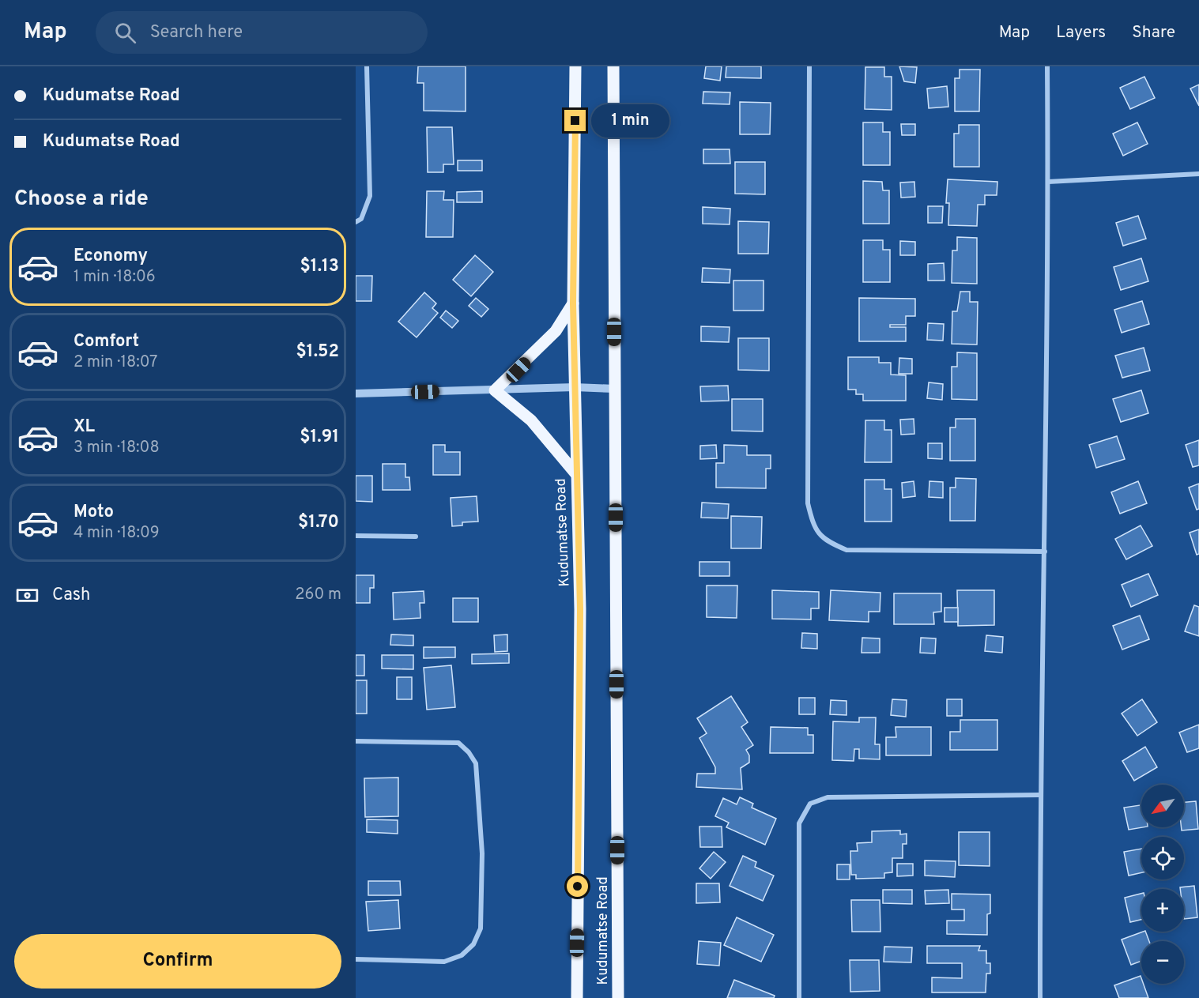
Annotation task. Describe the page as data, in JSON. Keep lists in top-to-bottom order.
{
  "streets": {
    "main road": ["Kudumatse Road"]
  },
  "north": "bottom left",
  "page": {
    "header": "Map",
    "search": "Search here",
    "nav": ["Map", "Layers", "Share"],
    "banner": ["Kudumatse Road", "Kudumatse Road"],
    "bubble": "1 min",
    "heading": "Choose a ride",
    "list": [
      {
        "name": "Economy",
        "note": "1 min · 18:06",
        "value": "$1.13"
      },
      {
        "name": "Comfort",
        "note": "2 min · 18:07",
        "value": "$1.52"
      },
      {
        "name": "XL",
        "note": "3 min · 18:08",
        "value": "$1.91"
      },
      {
        "name": "Moto",
        "note": "4 min · 18:09",
        "value": "$1.70"
      }
    ],
    "pay": ["Cash", "260 m"],
    "map_buttons": ["+", "−"],
    "buttons": "Confirm"
  }
}
